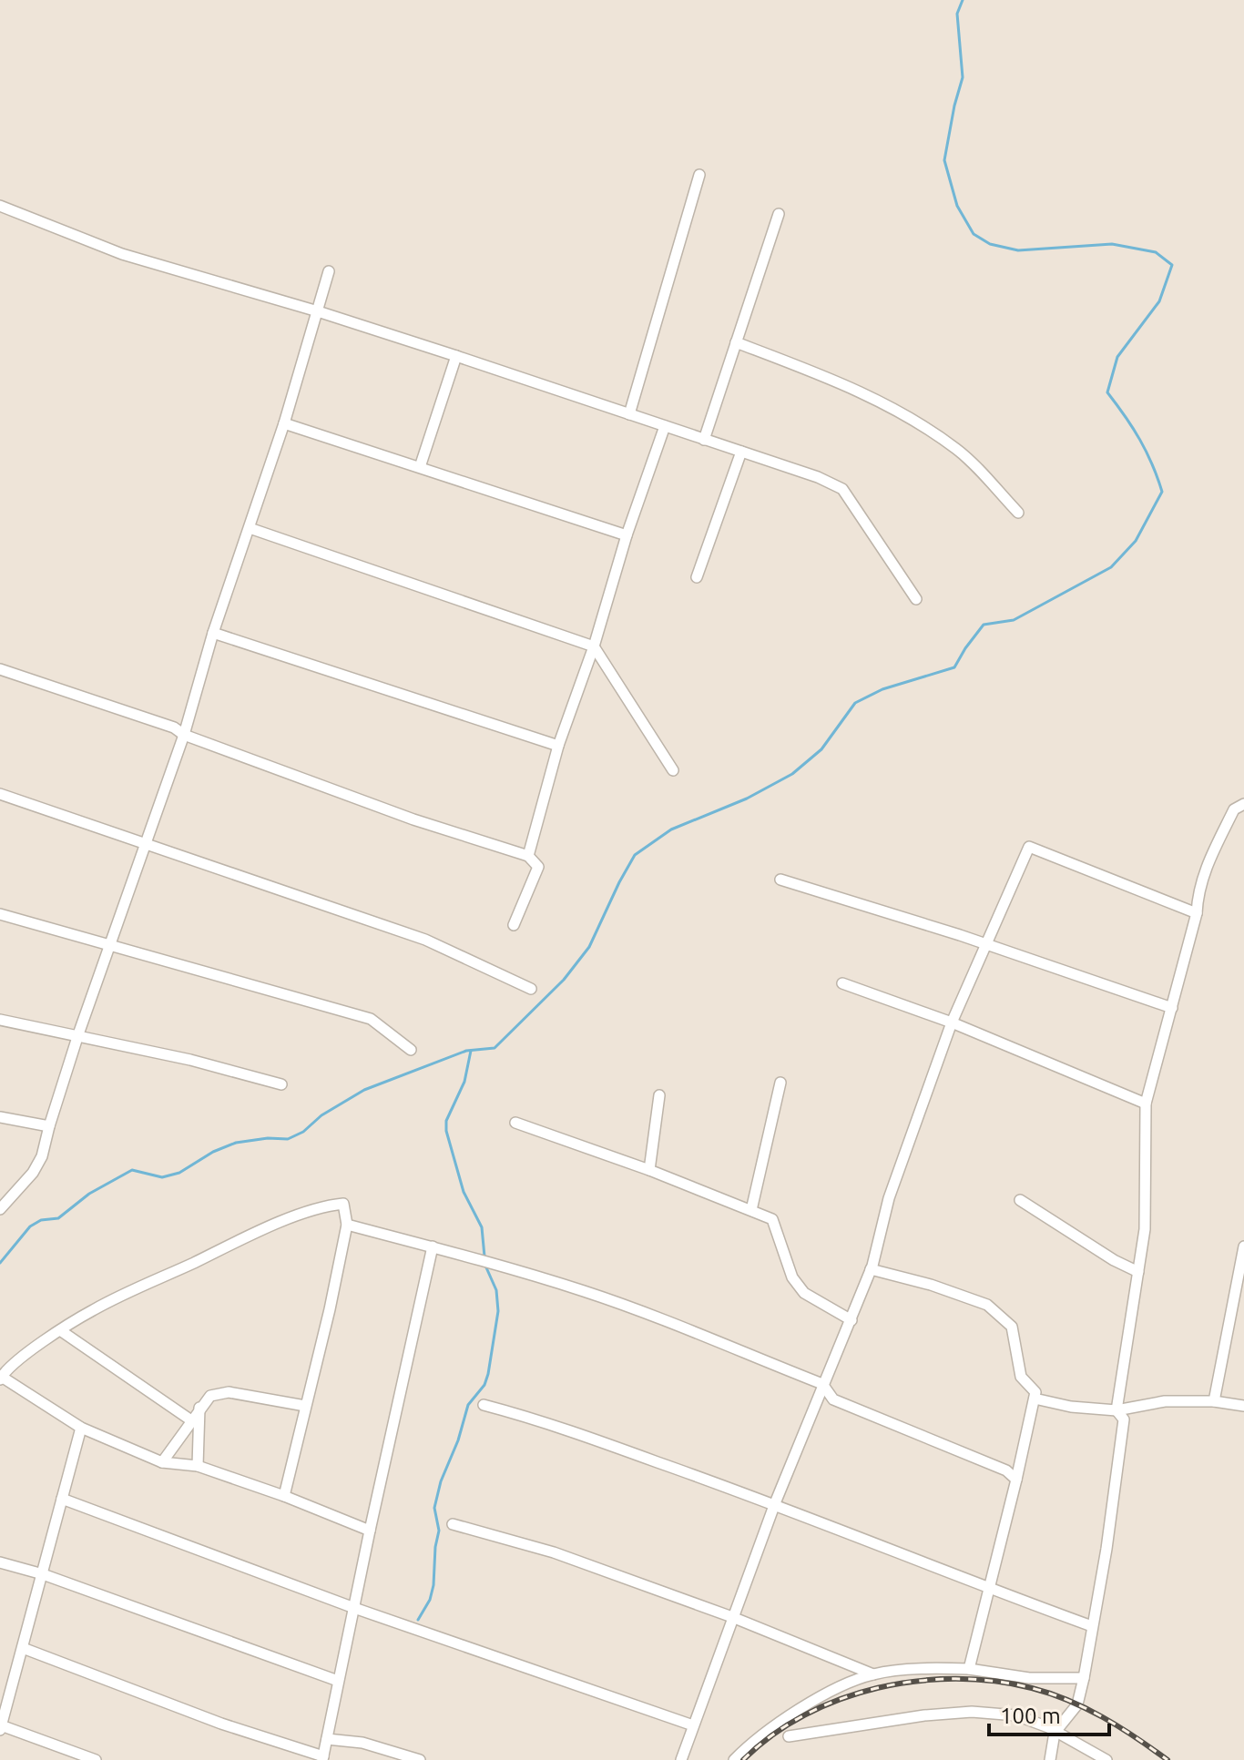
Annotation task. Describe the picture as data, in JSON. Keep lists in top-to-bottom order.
{
  "scale_bar": "100 m"
}
